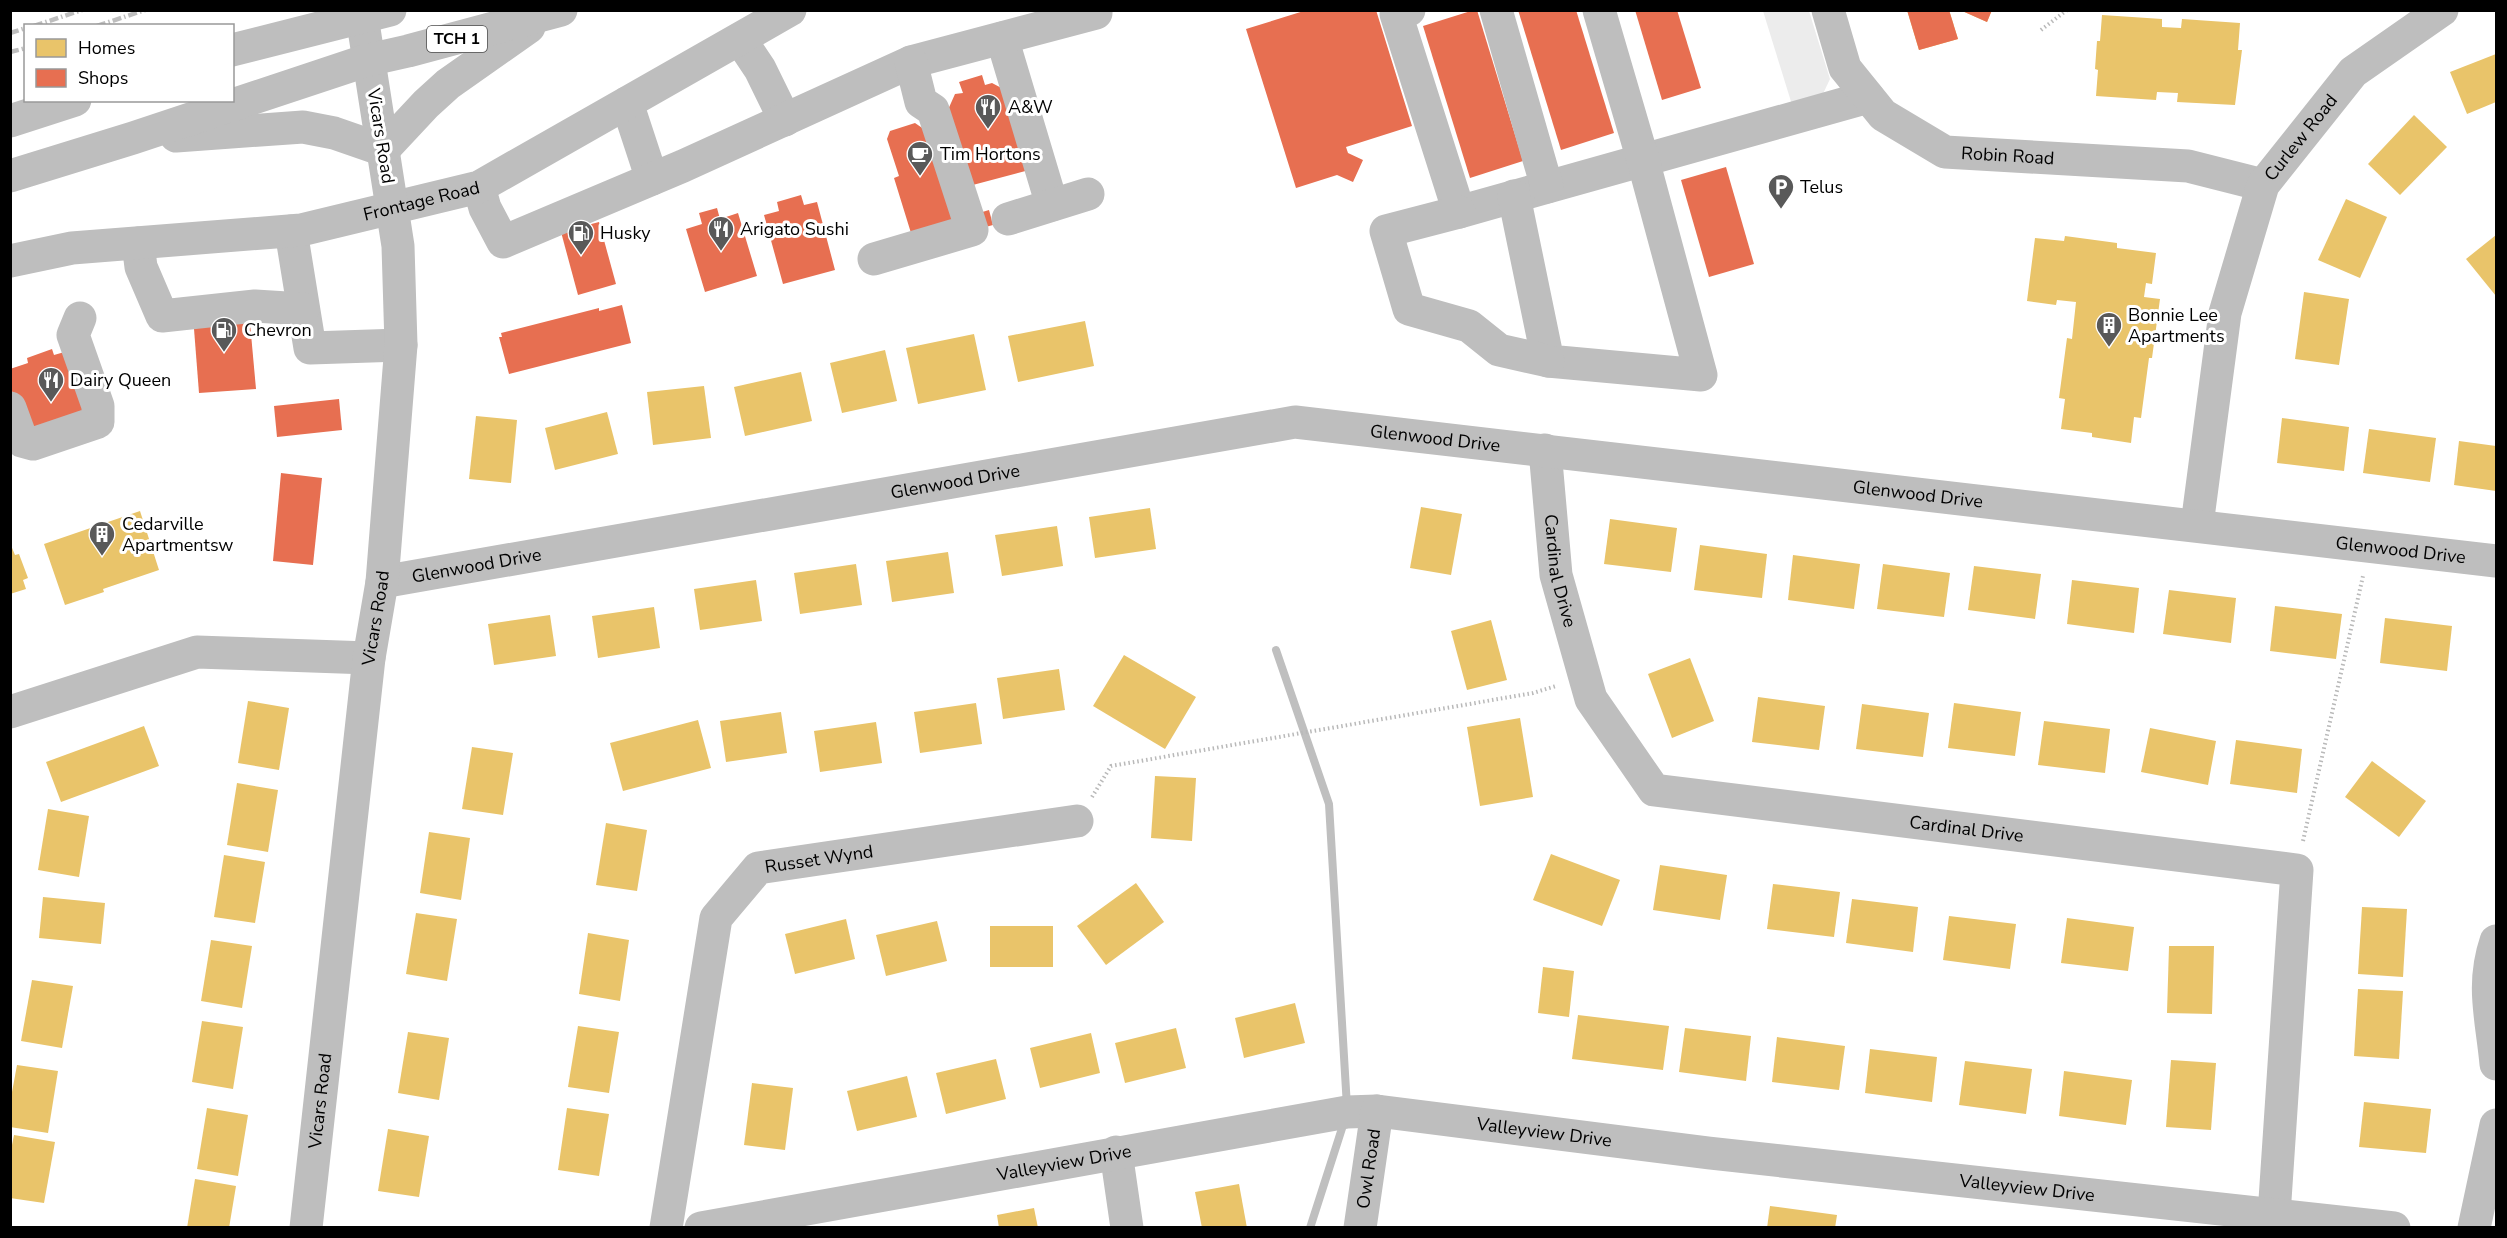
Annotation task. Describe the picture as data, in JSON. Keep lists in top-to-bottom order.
{
  "streets": {
    "main road": [
      "TCH 1",
      "Vicars Road",
      "Curlew Road",
      "Robin Road",
      "Frontage Road",
      "Glenwood Drive",
      "Cardinal Drive",
      "Russet Wynd",
      "Valleyview Drive",
      "Owl Road"
    ]
  },
  "crossings": [
    ["TCH 1", "Vicars Road"],
    ["Vicars Road", "Frontage Road"],
    ["Vicars Road", "Glenwood Drive"],
    ["Curlew Road", "Robin Road"],
    ["Curlew Road", "Glenwood Drive"],
    ["Glenwood Drive", "Cardinal Drive"],
    ["Valleyview Drive", "Owl Road"]
  ],
  "places": {
    "restaurant": ["A&W", "Arigato Sushi", "Dairy Queen"],
    "cafe": ["Tim Hortons"],
    "parking": ["Telus"],
    "fuel station": ["Husky", "Chevron"],
    "building": ["Bonnie Lee Apartments", "Cedarville Apartmentsw"]
  },
  "legend": ["Homes", "Shops"]
}
